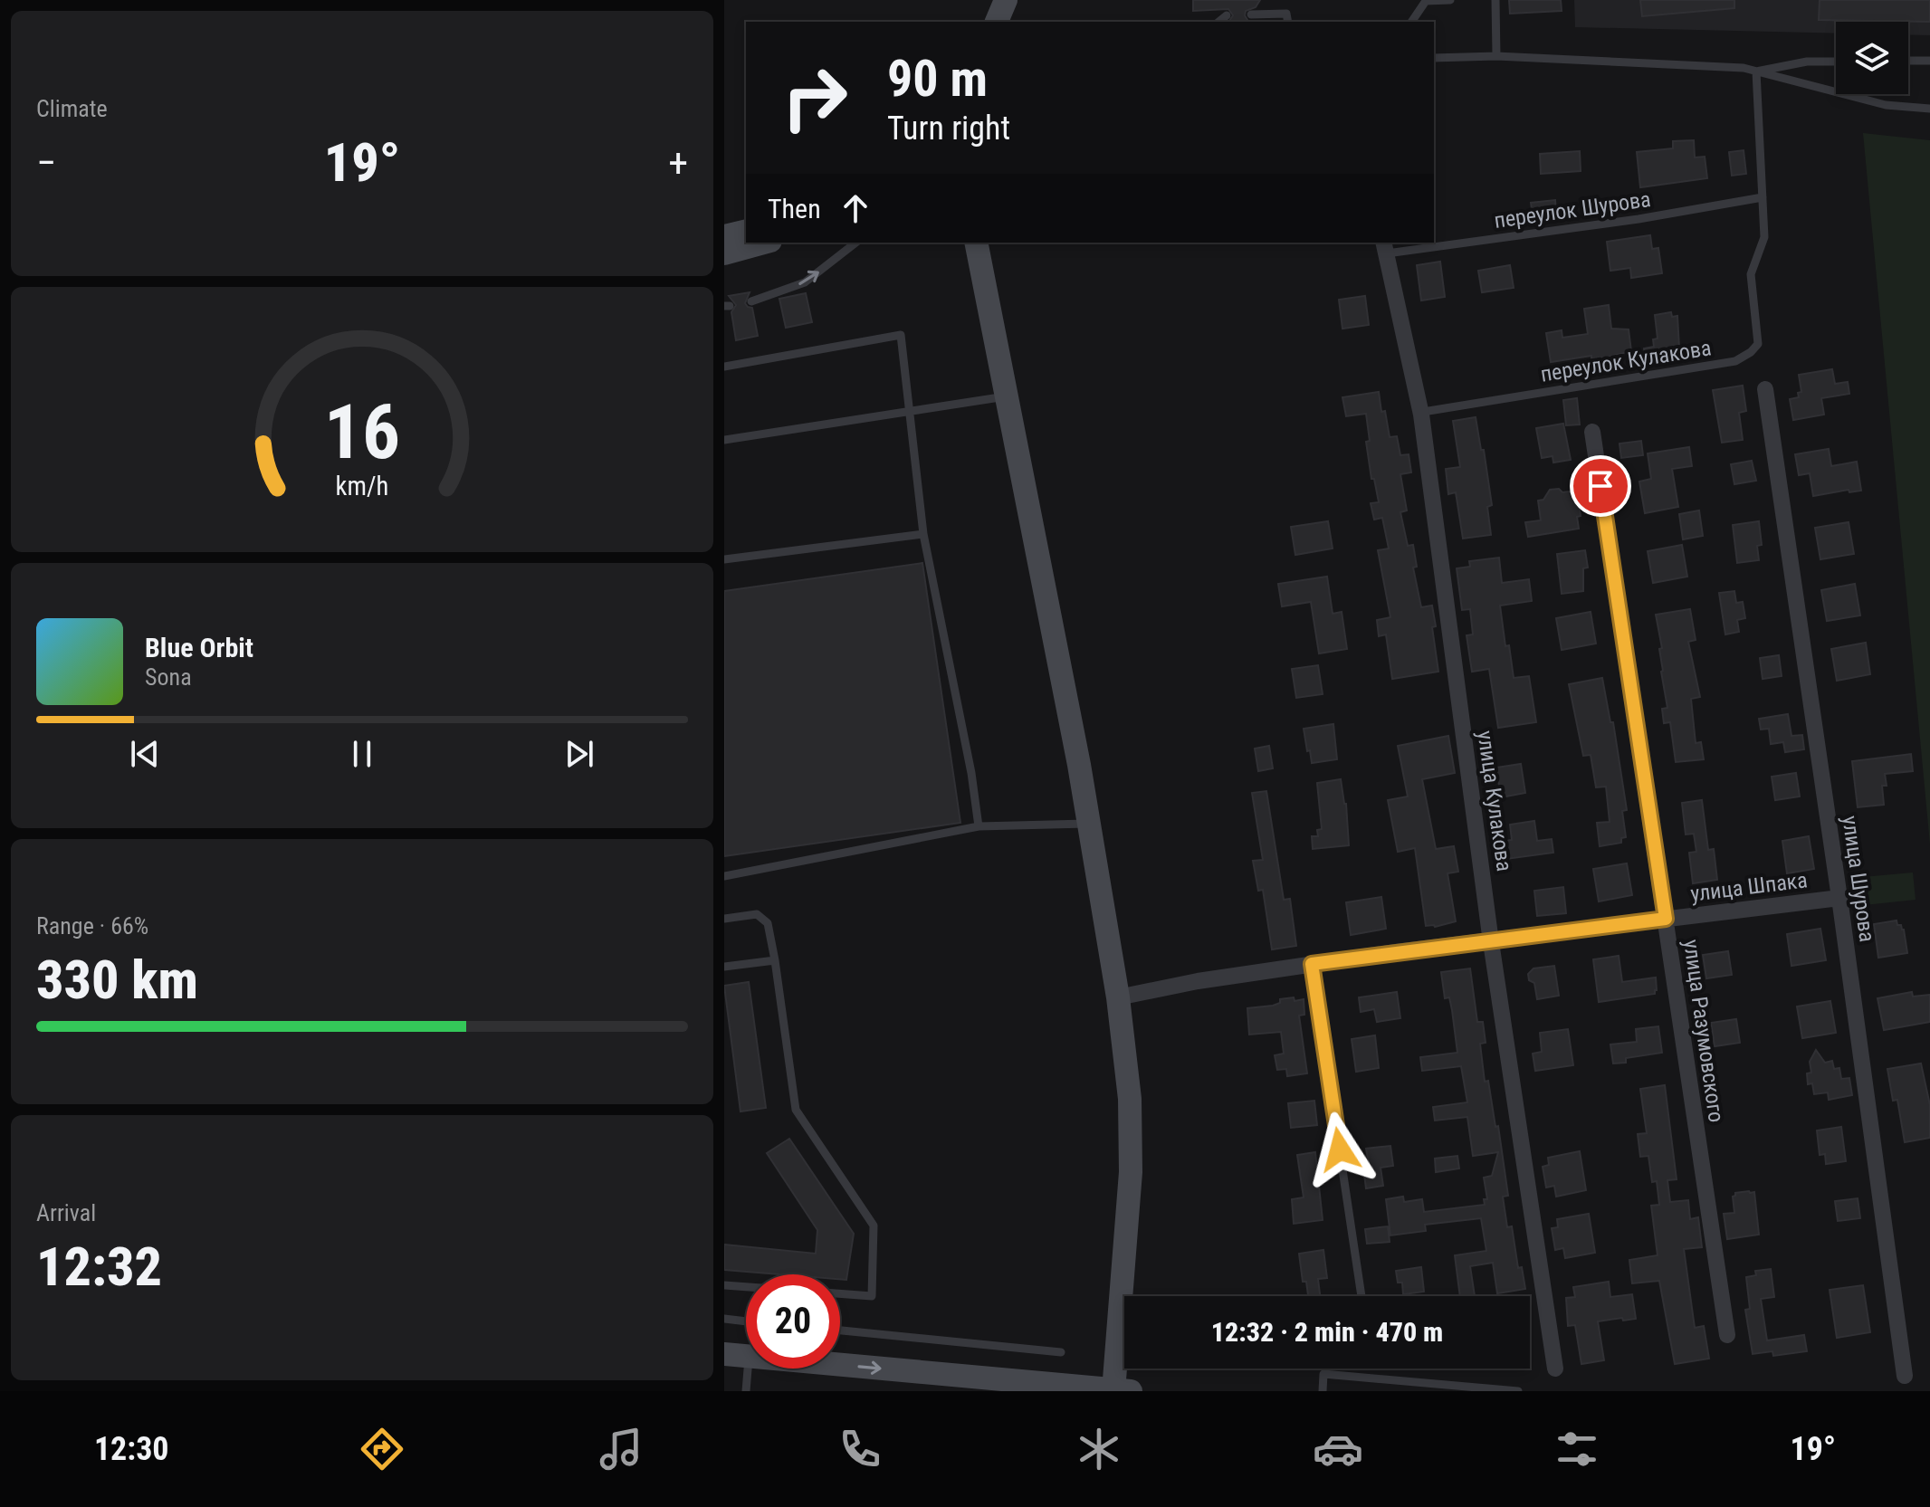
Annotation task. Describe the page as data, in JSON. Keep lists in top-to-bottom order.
{
  "streets": {
    "street": [
      "улица Кулакова",
      "улица Шурова",
      "улица Шпака",
      "улица Разумовского"
    ],
    "lane": ["переулок Шурова", "переулок Кулакова"]
  },
  "crossings": [
    ["переулок Шурова", "переулок Кулакова"],
    ["переулок Шурова", "улица Кулакова"],
    ["улица Кулакова", "улица Шпака"],
    ["улица Шурова", "улица Шпака"],
    ["улица Шпака", "улица Разумовского"]
  ],
  "page": {
    "tile": [
      "Climate",
      ["Range · 66%", "330 km"],
      ["Arrival", "12:32"]
    ],
    "turn": ["90 m", "Turn right"],
    "heat": ["−", "19°", "+"],
    "then": "Then",
    "song": ["Blue Orbit", "Sona"],
    "limit": "20",
    "trip": "12:32 · 2 min · 470 m",
    "tabs": ["12:30", "19°"],
    "gauge": ["16", "km/h"]
  }
}
